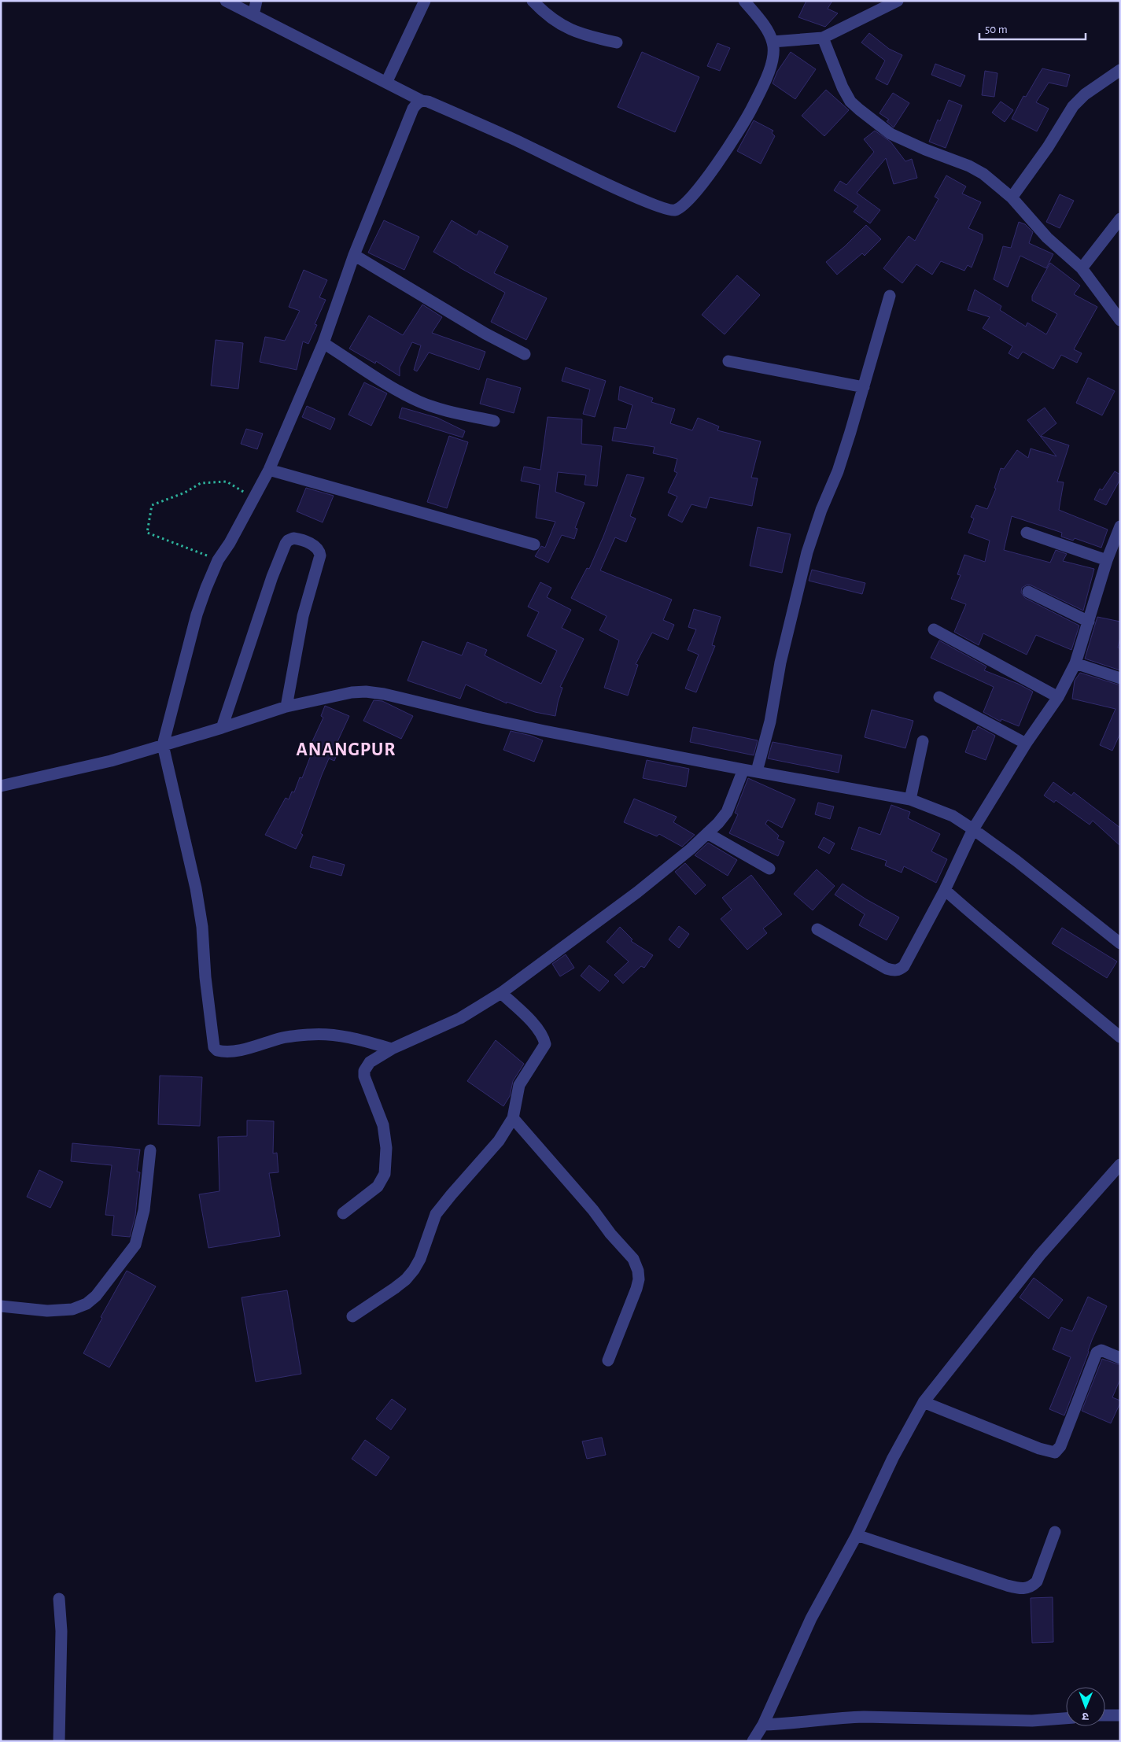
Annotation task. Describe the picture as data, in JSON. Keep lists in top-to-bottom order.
{
  "districts": ["ANANGPUR"],
  "scale_bar": "50 m",
  "north": "bottom"
}
